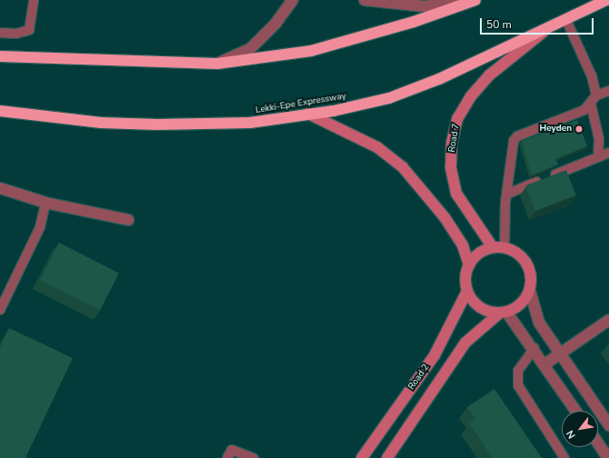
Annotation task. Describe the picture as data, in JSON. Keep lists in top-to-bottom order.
{
  "streets": {
    "highway": ["Lekki-Epe Expressway"],
    "street": ["Road 7", "Road 2"]
  },
  "crossings": [
    ["Lekki-Epe Expressway", "Road 7"],
    ["Road 7", "Road 2"]
  ],
  "places": ["Heyden"],
  "scale_bar": "50 m",
  "north": "bottom left"
}
